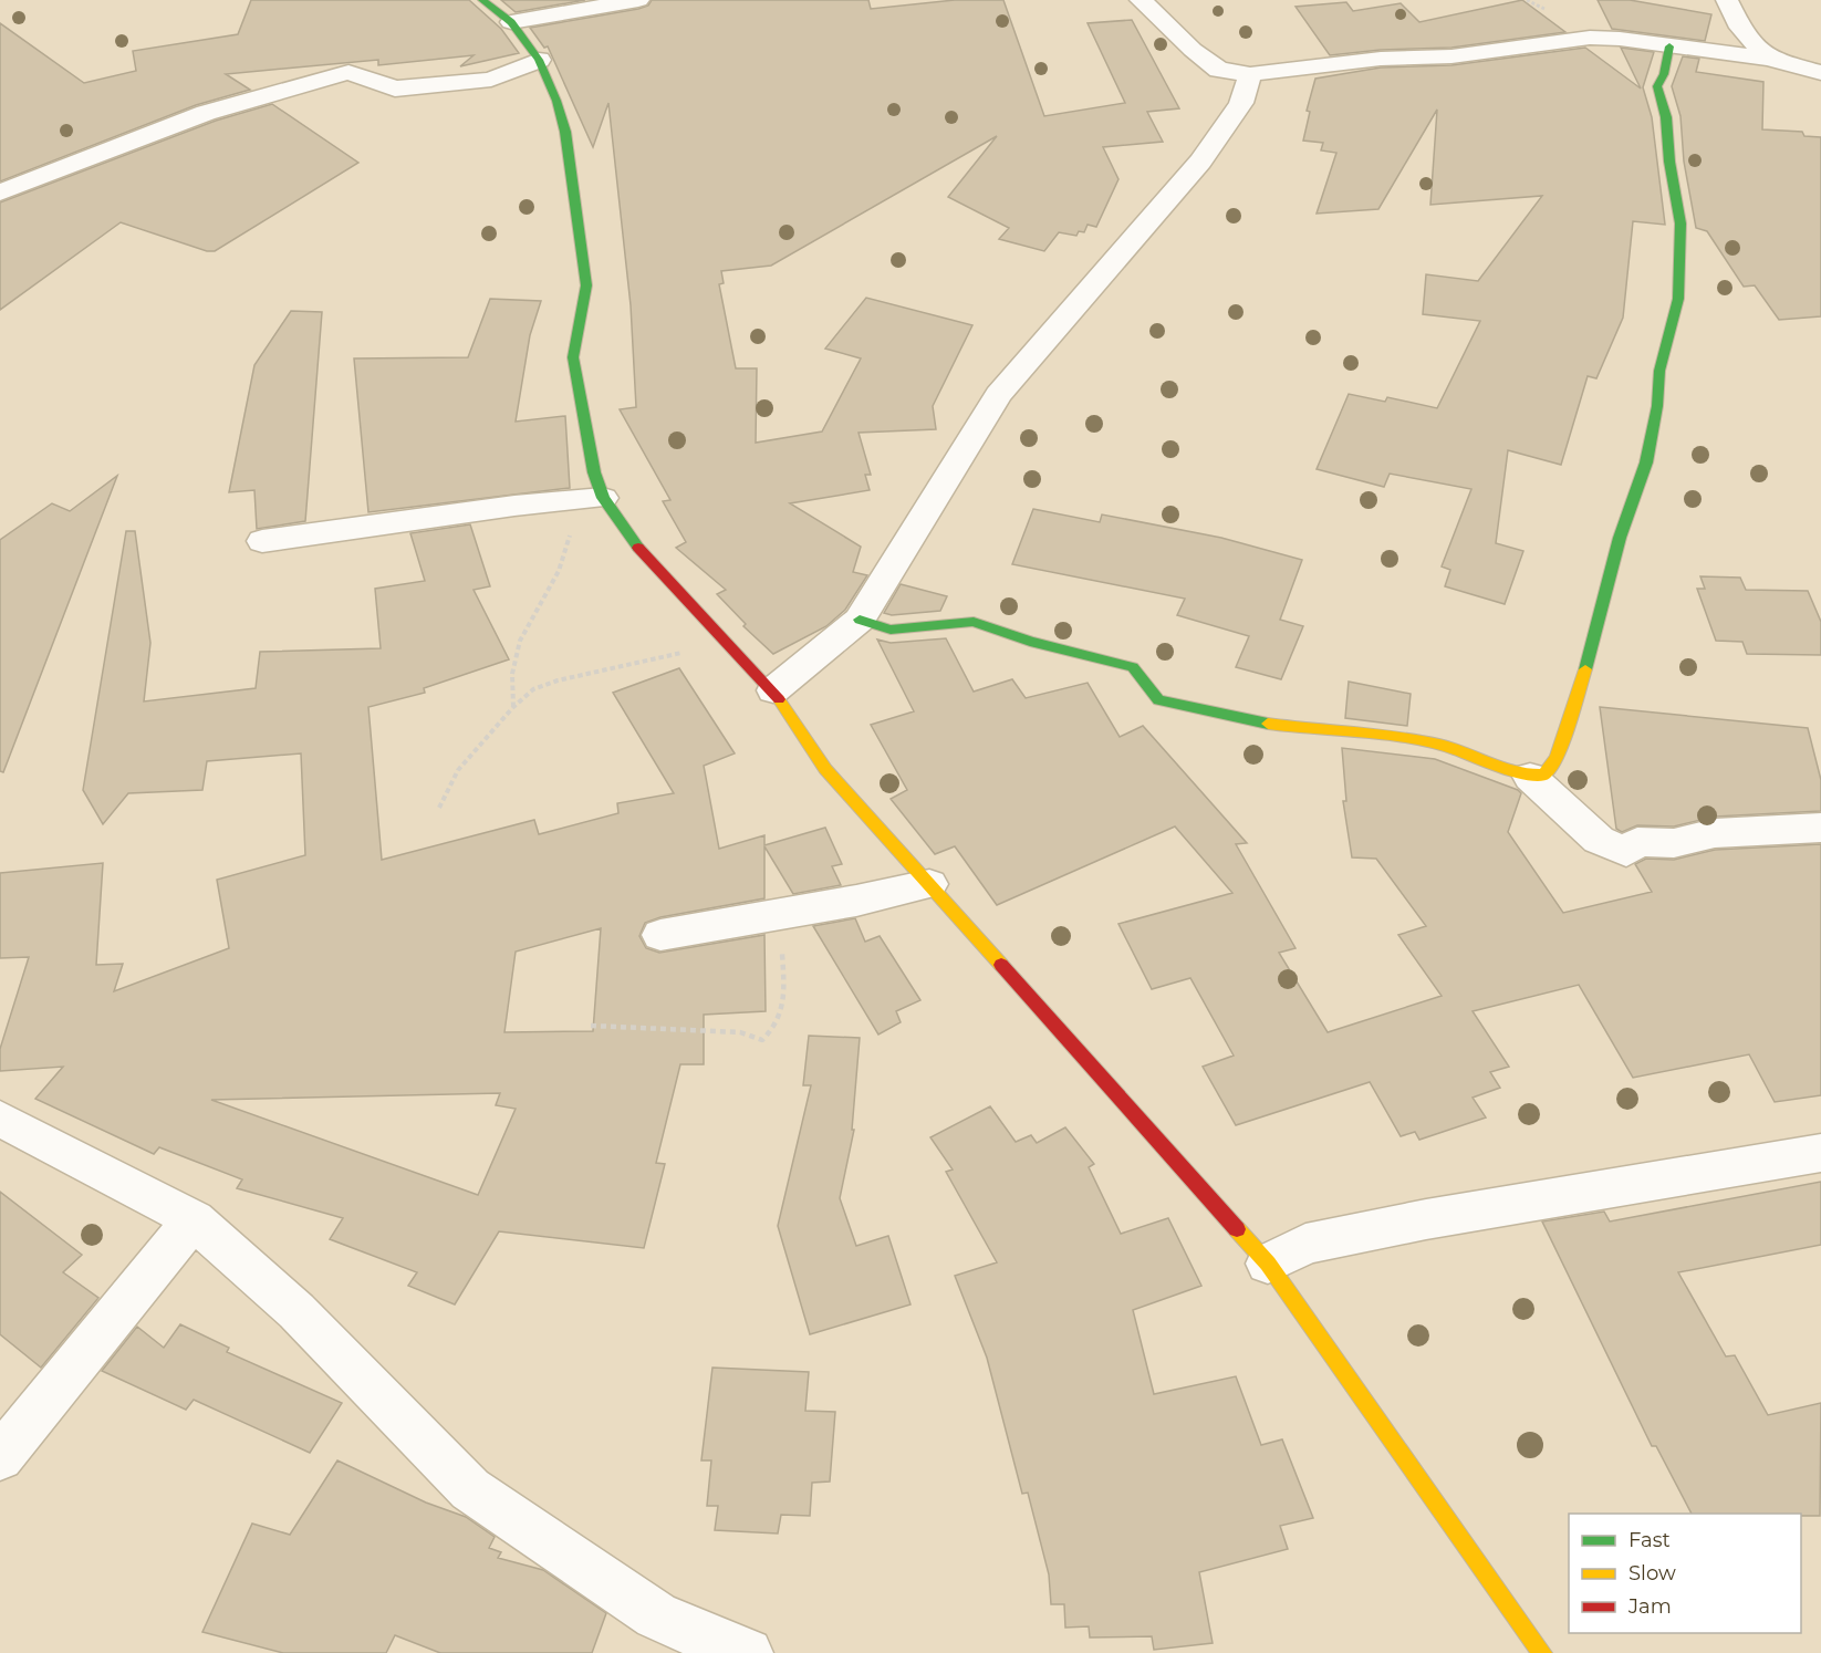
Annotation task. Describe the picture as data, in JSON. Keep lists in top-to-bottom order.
{
  "legend": ["Fast", "Slow", "Jam"]
}
